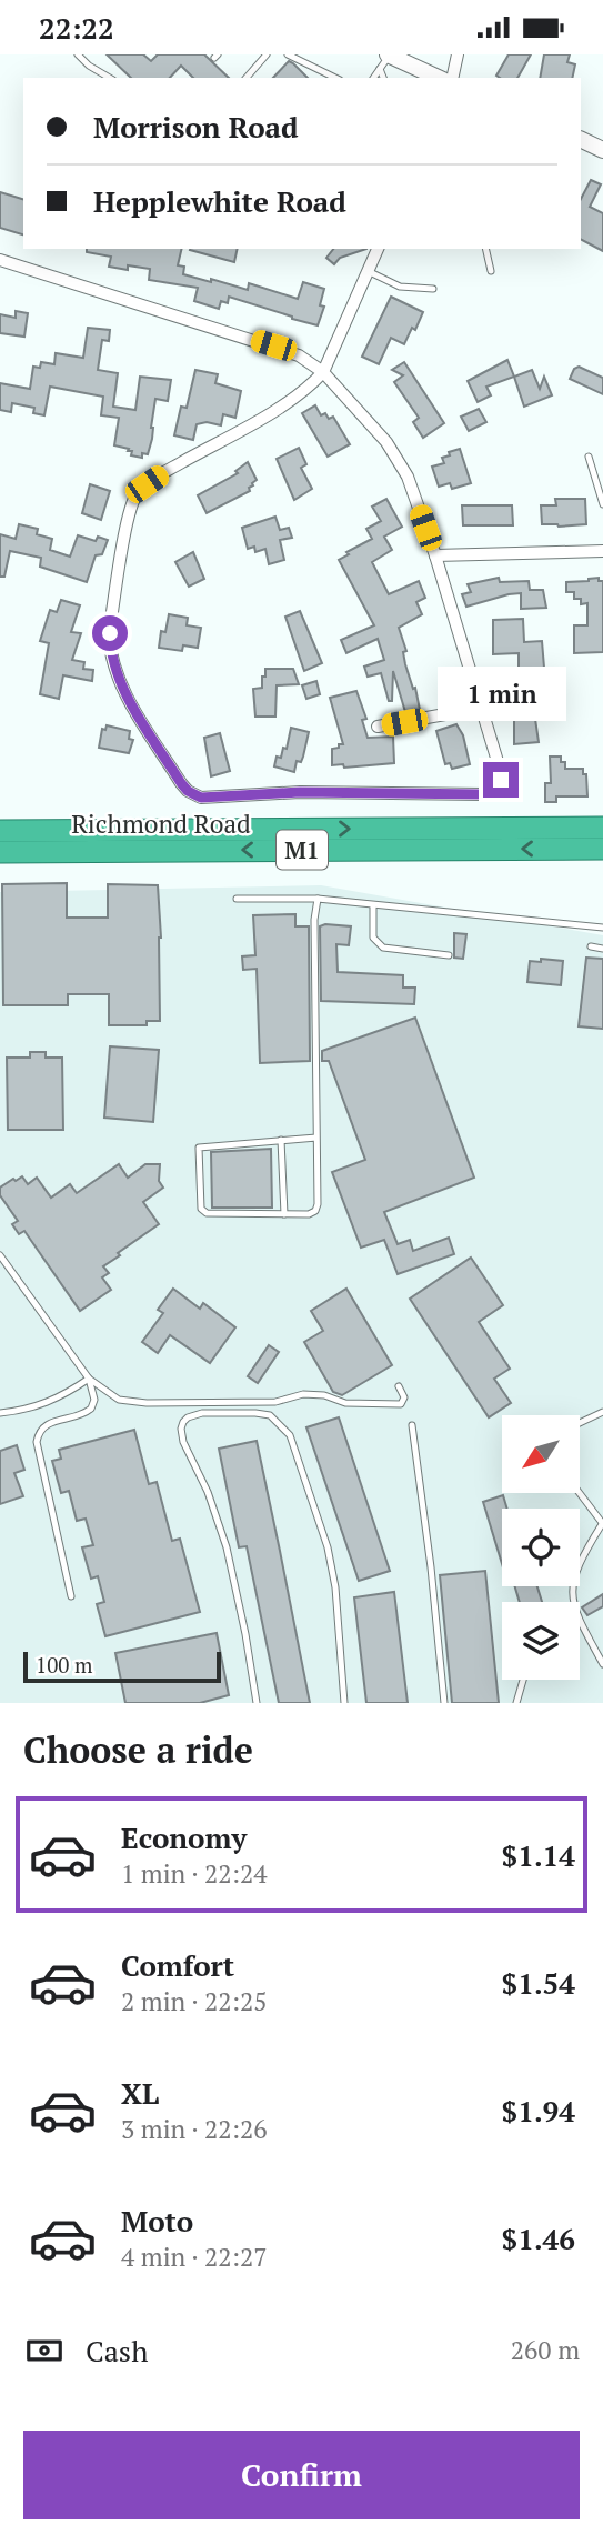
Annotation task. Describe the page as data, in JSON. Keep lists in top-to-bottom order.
{
  "streets": {
    "highway": ["Richmond Road", "M1"]
  },
  "scale_bar": "100 m",
  "north": "bottom left",
  "page": {
    "status": "22:22",
    "banner": ["Morrison Road", "Hepplewhite Road"],
    "bubble": "1 min",
    "scale": "100 m",
    "heading": "Choose a ride",
    "list": [
      {
        "name": "Economy",
        "note": "1 min · 22:24",
        "value": "$1.14"
      },
      {
        "name": "Comfort",
        "note": "2 min · 22:25",
        "value": "$1.54"
      },
      {
        "name": "XL",
        "note": "3 min · 22:26",
        "value": "$1.94"
      },
      {
        "name": "Moto",
        "note": "4 min · 22:27",
        "value": "$1.46"
      }
    ],
    "pay": ["Cash", "260 m"],
    "buttons": "Confirm"
  }
}
